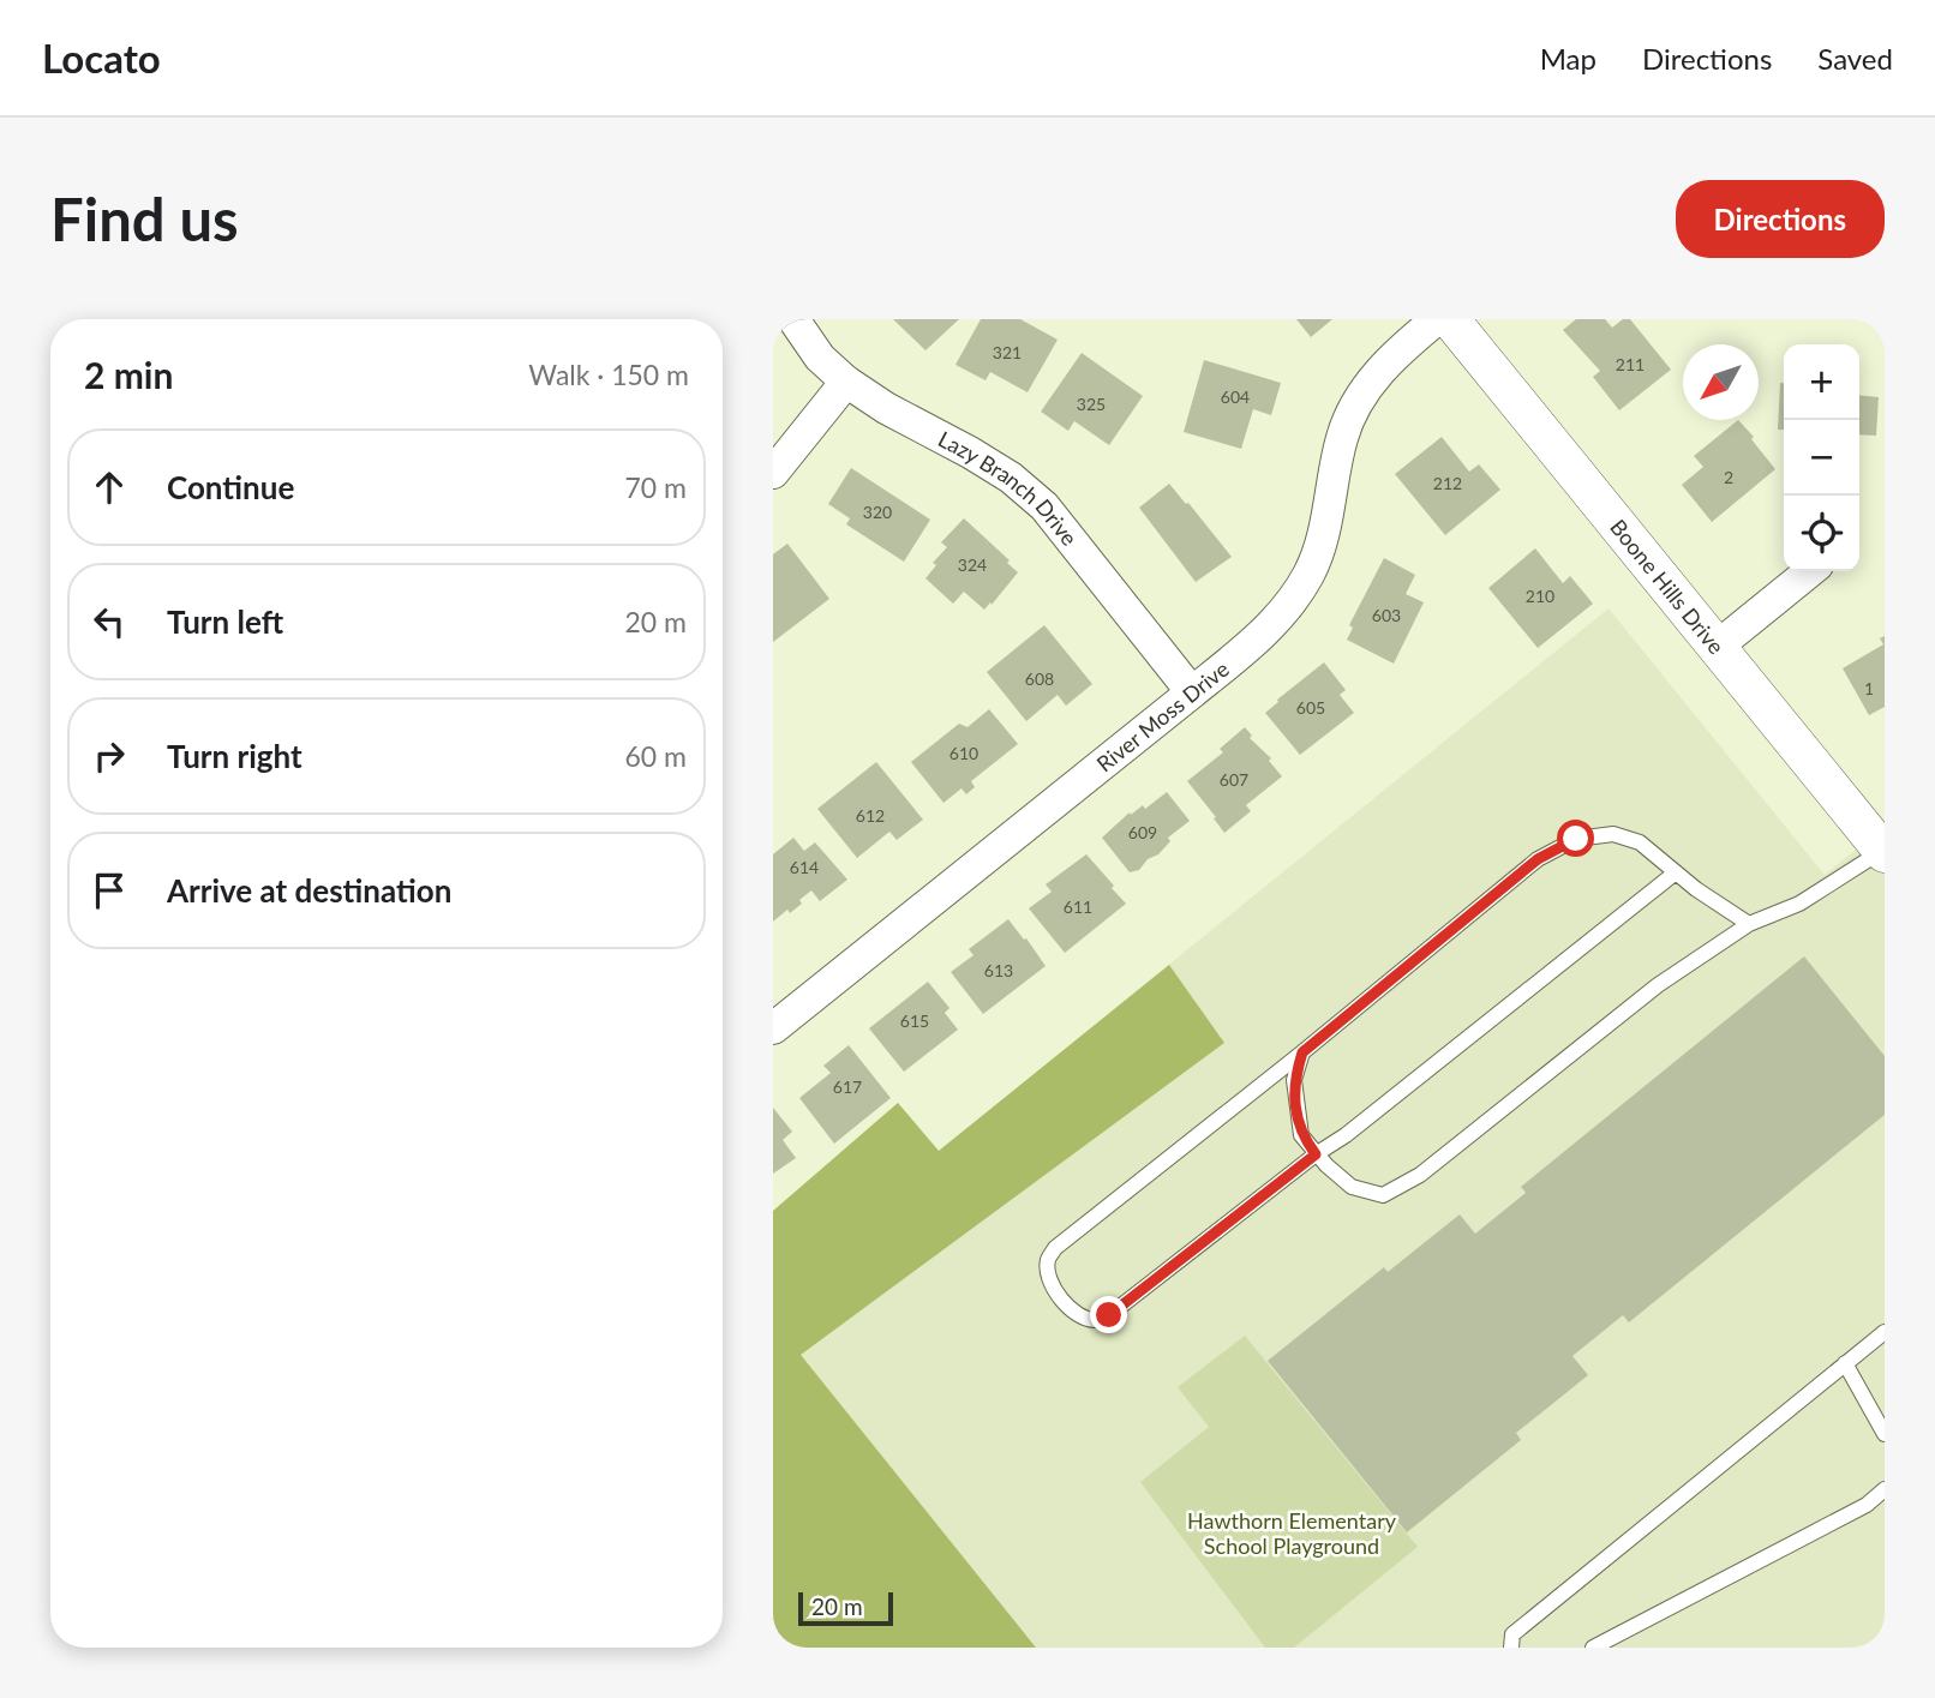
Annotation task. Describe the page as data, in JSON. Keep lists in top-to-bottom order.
{
  "streets": {
    "street": ["Lazy Branch Drive", "Boone Hills Drive", "River Moss Drive"]
  },
  "crossings": [
    ["Lazy Branch Drive", "River Moss Drive"]
  ],
  "parks": ["Hawthorn Elementary School Playground"],
  "house_numbers": [
    "321",
    "211",
    "604",
    "325",
    "2",
    "212",
    "320",
    "324",
    "210",
    "603",
    "608",
    "1",
    "605",
    "610",
    "607",
    "612",
    "609",
    "614",
    "611",
    "613",
    "615",
    "617"
  ],
  "scale_bar": "20 m",
  "north": "bottom left",
  "page": {
    "header": "Locato",
    "nav": ["Map", "Directions", "Saved"],
    "buttons": "Directions",
    "title": "Find us",
    "heading": ["2 min", "Walk · 150 m"],
    "map_buttons": ["+", "−"],
    "list": [
      ["Continue", "70 m"],
      ["Turn left", "20 m"],
      ["Turn right", "60 m"],
      "Arrive at destination"
    ],
    "scale": "20 m"
  }
}
